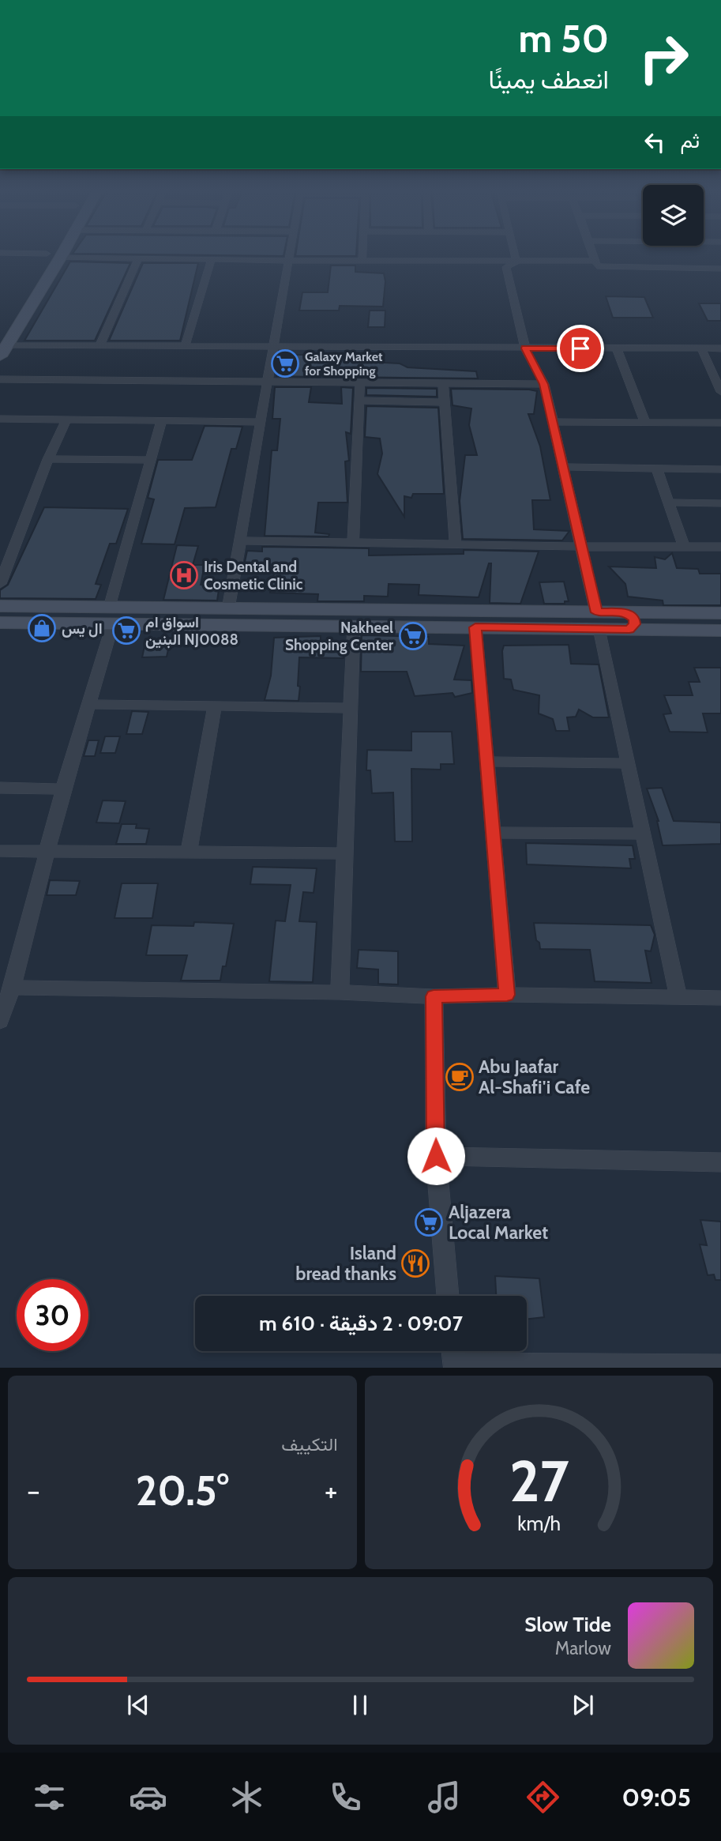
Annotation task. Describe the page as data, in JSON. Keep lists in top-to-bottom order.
{
  "places": {
    "supermarket": [
      "Galaxy Market for Shopping",
      "اسواق ام البنين NJ0088",
      "Nakheel Shopping Center",
      "Aljazera Local Market"
    ],
    "hospital": ["Iris Dental and Cosmetic Clinic"],
    "shop": ["ال يس"],
    "cafe": ["Abu Jaafar Al-Shafi'i Cafe"],
    "restaurant": ["Island bread thanks"]
  },
  "page": {
    "turn": ["50 m", "انعطف يمينًا"],
    "then": "ثم",
    "limit": "30",
    "trip": "09:07 · 2 دقيقة · 610 m",
    "tile": "التكييف",
    "heat": ["−", "20.5°", "+"],
    "song": ["Slow Tide", "Marlow"],
    "tabs": "09:05",
    "gauge": ["27", "km/h"]
  }
}
